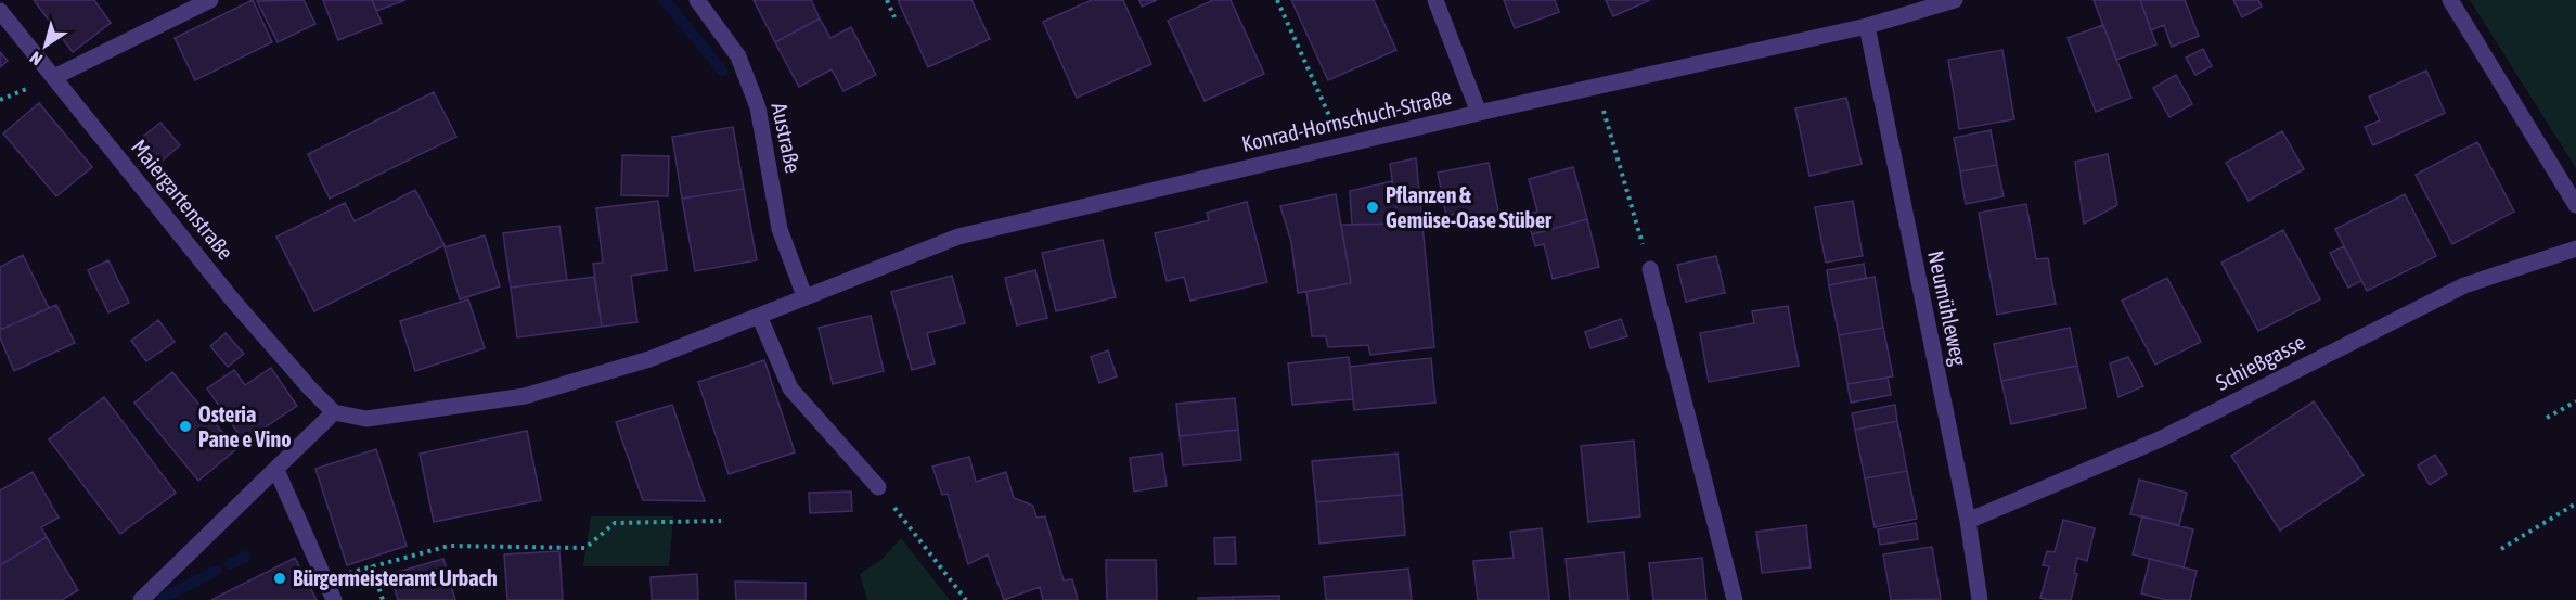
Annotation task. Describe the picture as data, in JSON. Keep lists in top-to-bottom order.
{
  "streets": {
    "street": [
      "Konrad-Hornschuch-Straße",
      "Austraße",
      "Maiergartenstraße",
      "Neumühleweg",
      "Schießgasse"
    ]
  },
  "crossings": [
    ["Konrad-Hornschuch-Straße", "Austraße"],
    ["Konrad-Hornschuch-Straße", "Maiergartenstraße"],
    ["Konrad-Hornschuch-Straße", "Neumühleweg"],
    ["Neumühleweg", "Schießgasse"]
  ],
  "places": ["Pflanzen & Gemüse-Oase Stüber", "Osteria Pane e Vino", "Bürgermeisteramt Urbach"],
  "north": "bottom left"
}
